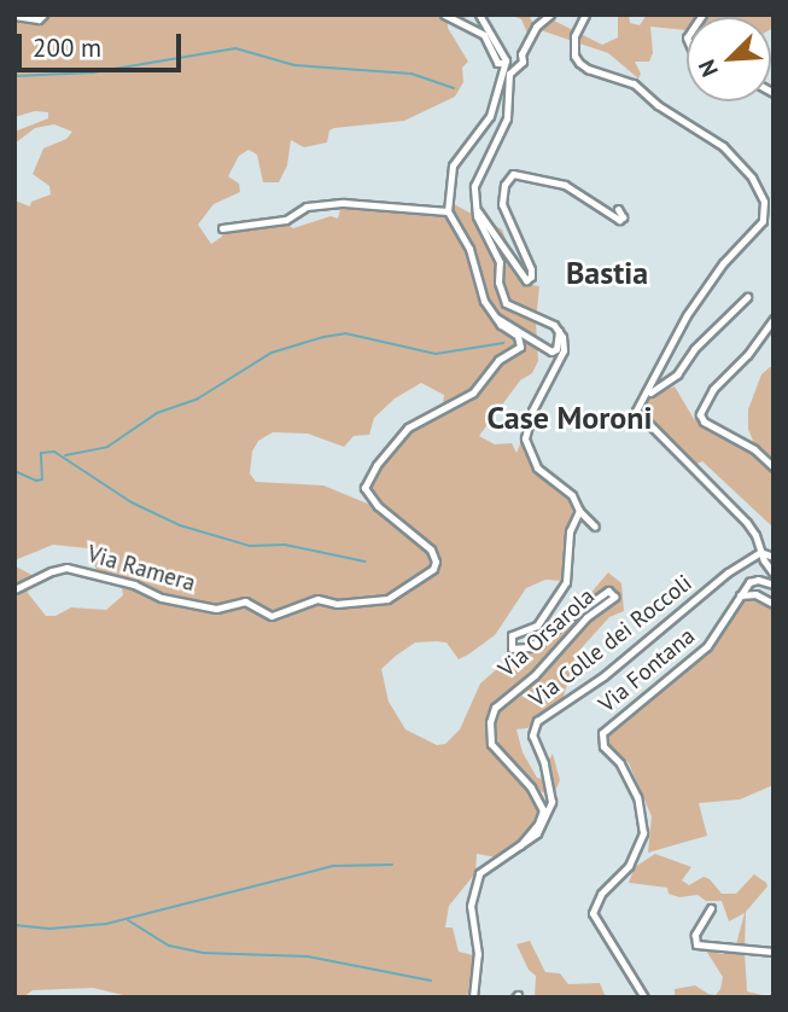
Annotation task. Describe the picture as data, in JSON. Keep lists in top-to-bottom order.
{
  "streets": {
    "street": [
      "Via Ramera",
      "Via Orsarola",
      "Via Colle dei Roccoli",
      "Via Fontana"
    ]
  },
  "crossings": [
    ["Via Orsarola", "Via Colle dei Roccoli"]
  ],
  "districts": ["Bastia", "Case Moroni"],
  "scale_bar": "200 m",
  "north": "bottom left"
}
